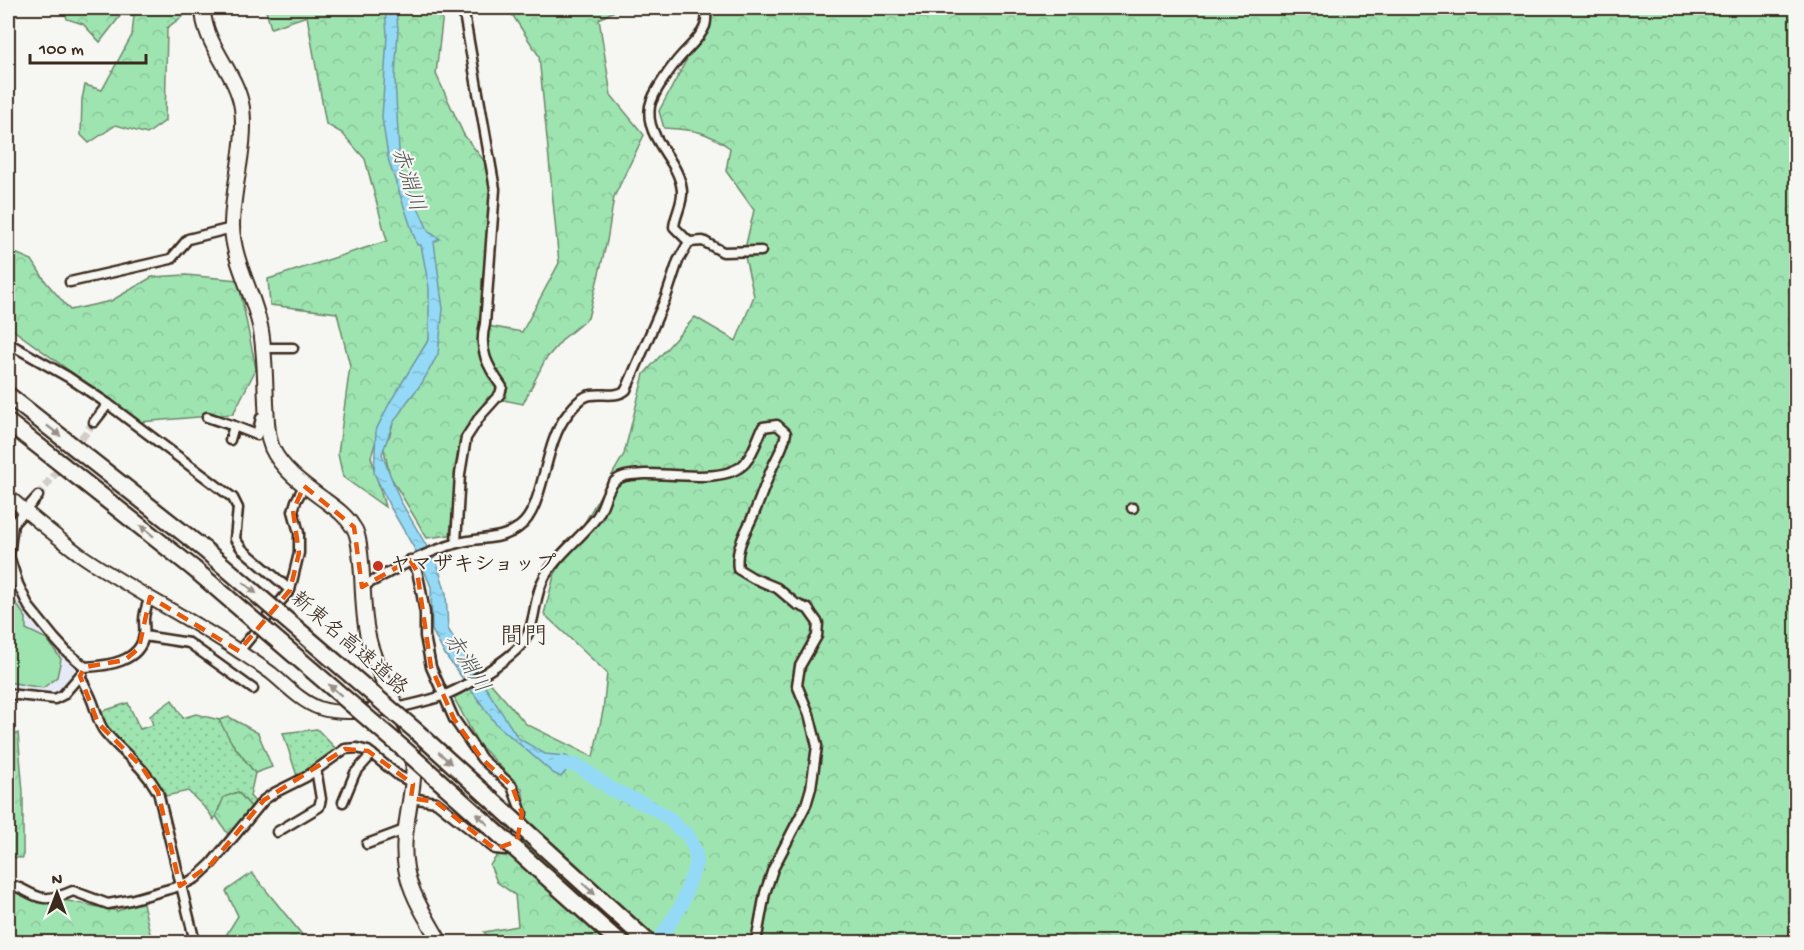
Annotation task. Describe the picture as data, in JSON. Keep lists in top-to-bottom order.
{
  "streets": {
    "highway": ["新東名高速道路"]
  },
  "districts": ["間門"],
  "water": ["赤淵川"],
  "places": ["ヤマザキショップ"],
  "scale_bar": "100 m",
  "north": "top"
}
